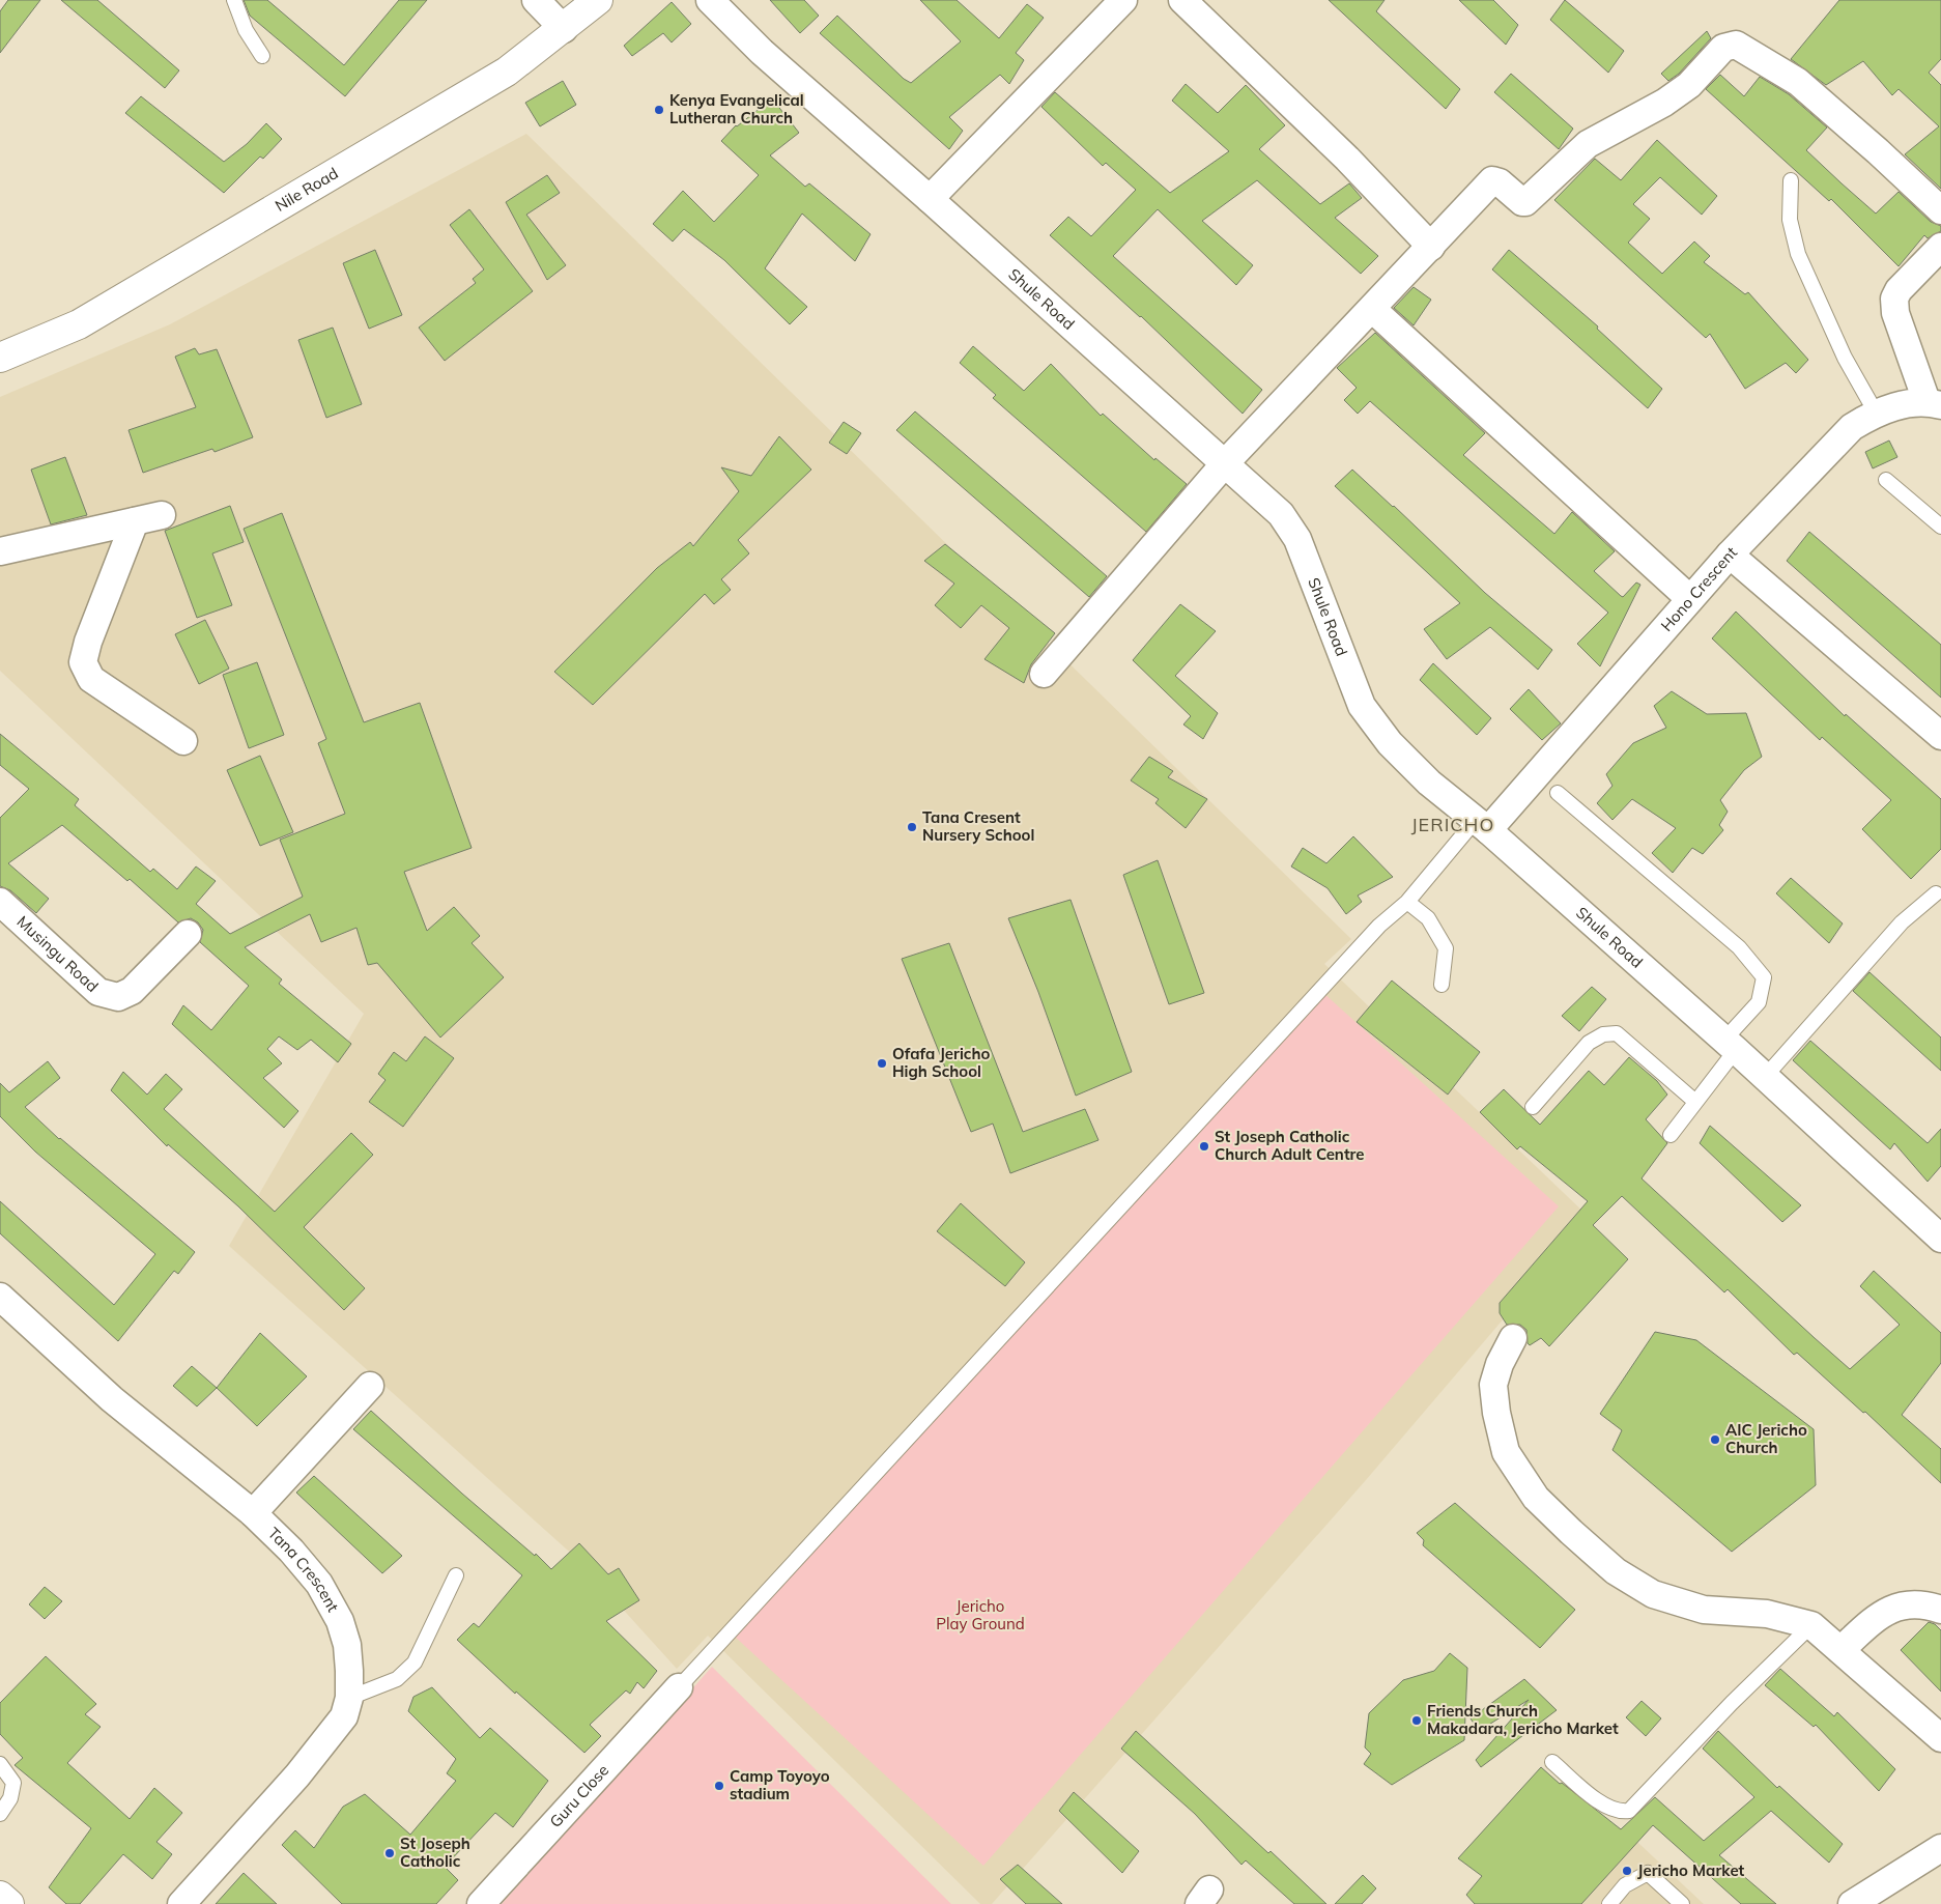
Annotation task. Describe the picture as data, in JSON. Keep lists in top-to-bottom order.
{
  "streets": {
    "street": [
      "Nile Road",
      "Shule Road",
      "Hono Crescent",
      "Musingu Road",
      "Tana Crescent",
      "Guru Close"
    ]
  },
  "crossings": [
    ["Shule Road", "Hono Crescent"]
  ],
  "districts": ["JERICHO"],
  "parks": ["Jericho Play Ground"],
  "places": [
    "Kenya Evangelical Lutheran Church",
    "Tana Cresent Nursery School",
    "Ofafa Jericho High School",
    "St Joseph Catholic Church Adult Centre",
    "AIC Jericho Church",
    "Friends Church Makadara, Jericho Market",
    "Camp Toyoyo stadium",
    "St Joseph Catholic",
    "Jericho Market"
  ]
}
